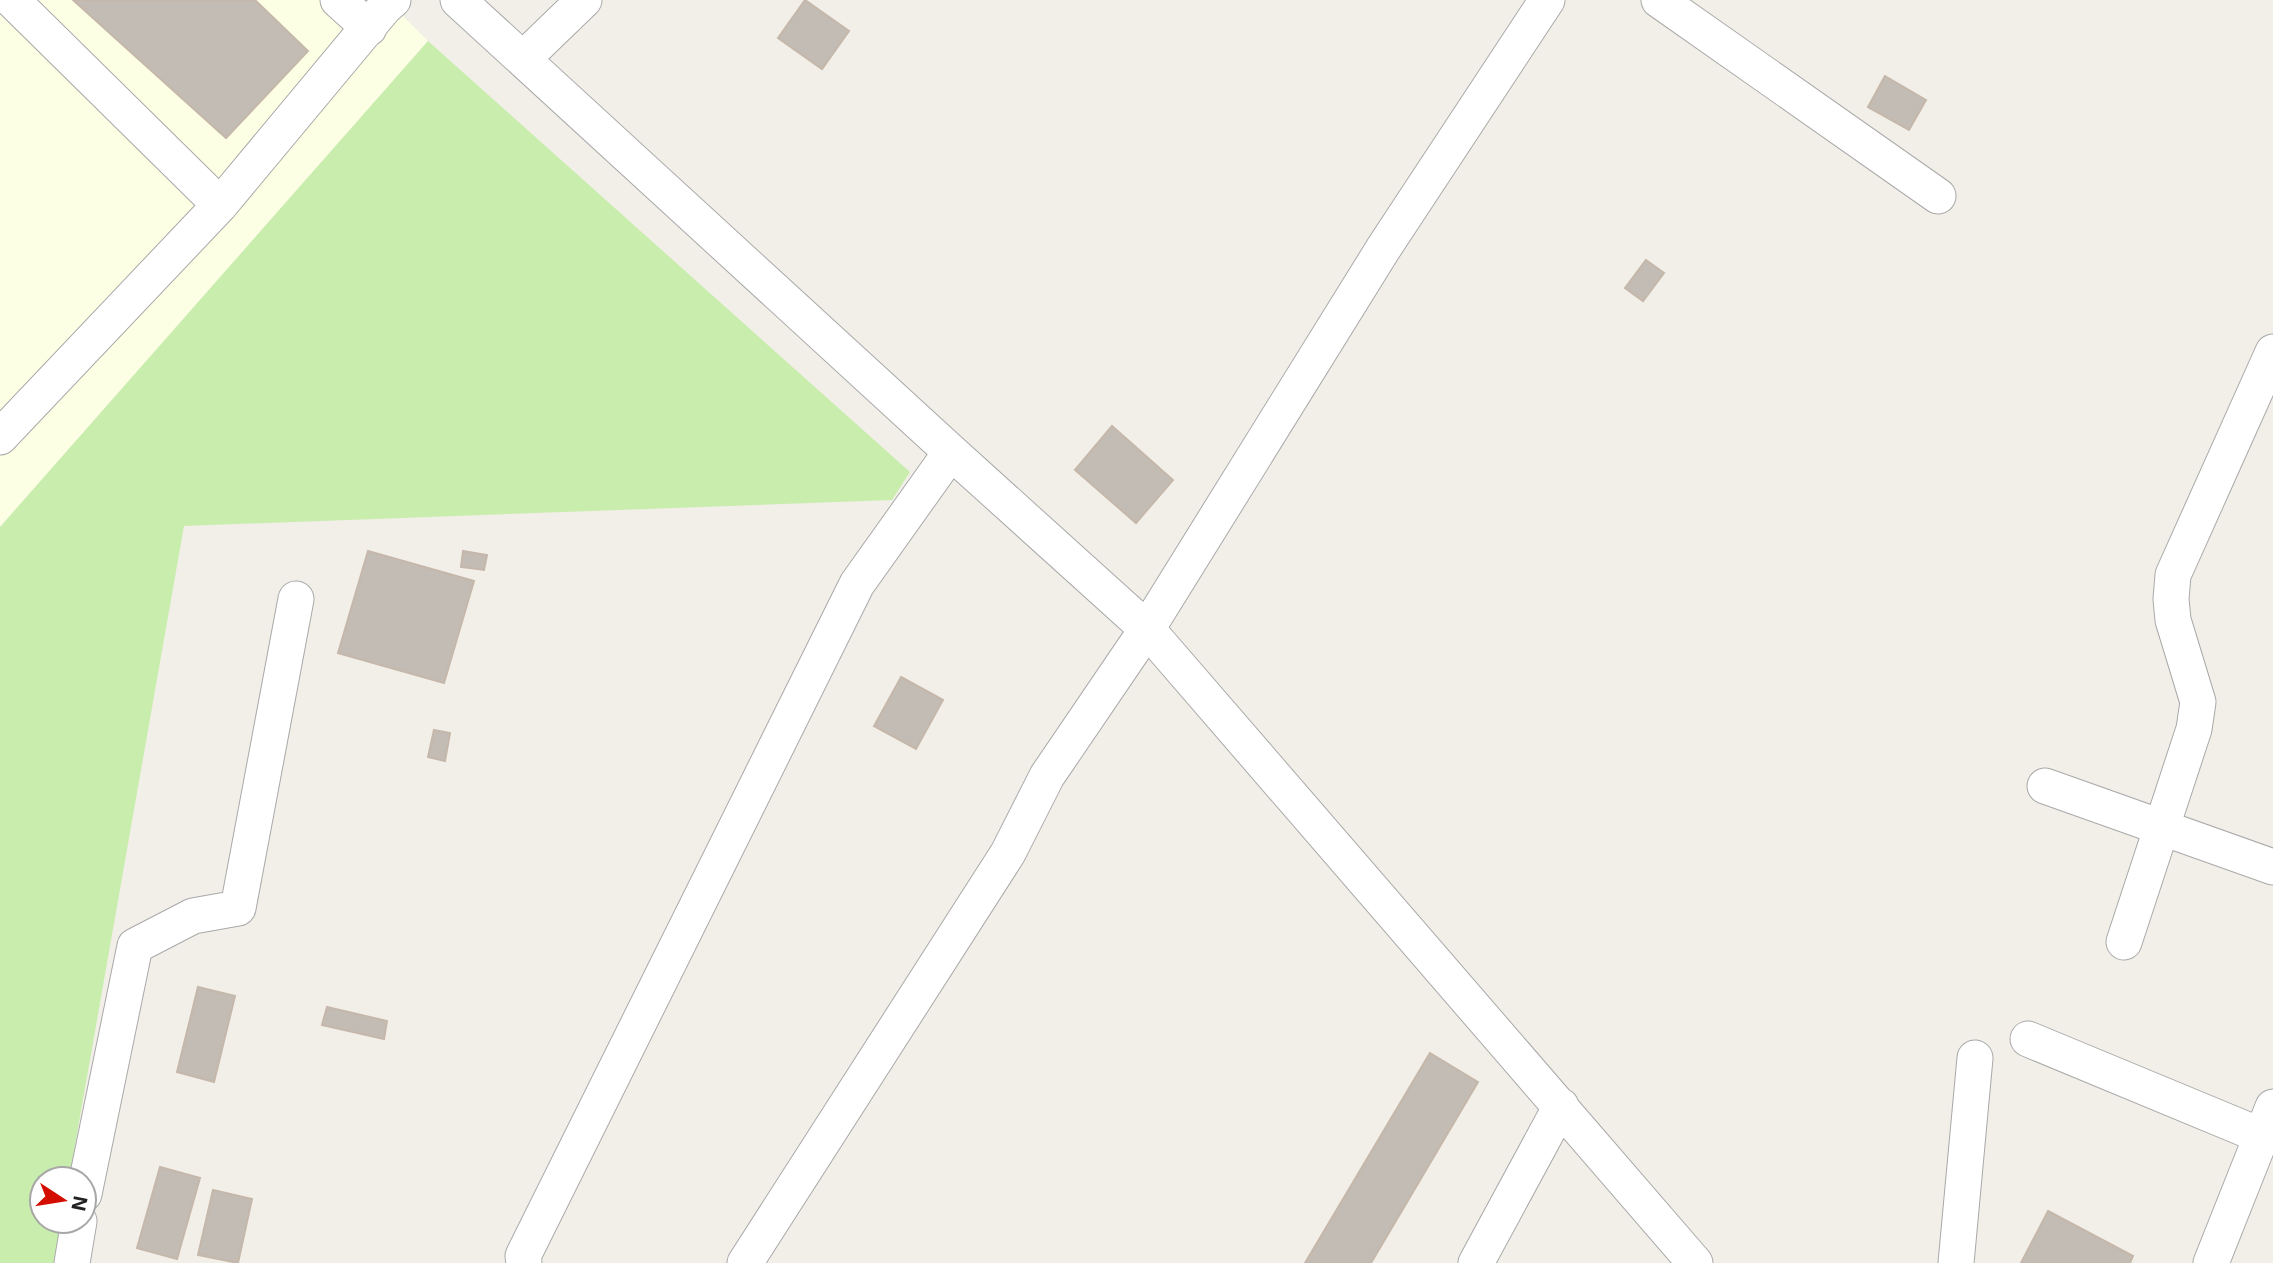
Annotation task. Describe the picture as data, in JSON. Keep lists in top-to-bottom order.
{
  "north": "right"
}
